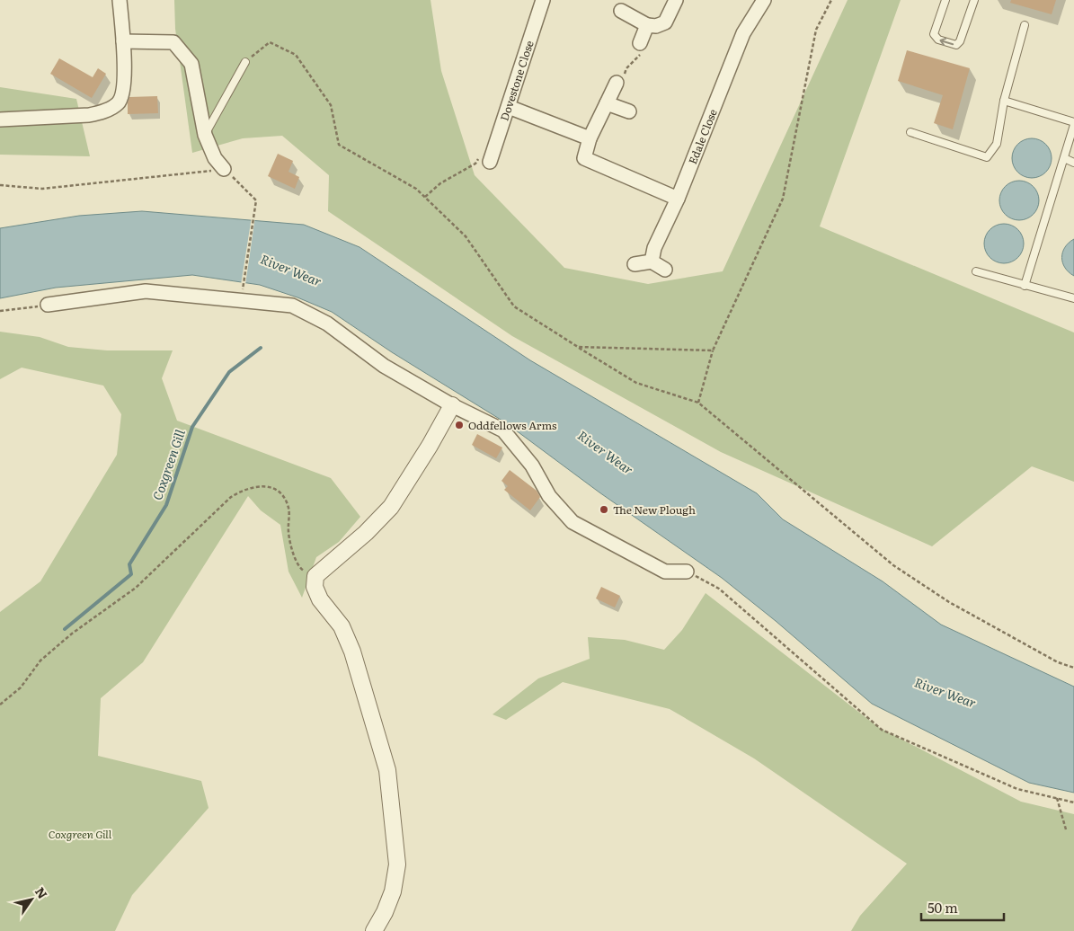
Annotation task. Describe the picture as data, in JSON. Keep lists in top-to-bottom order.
{
  "streets": {
    "street": ["Dovestone Close", "Edale Close"]
  },
  "water": ["River Wear", "Coxgreen Gill"],
  "parks": ["Coxgreen Gill"],
  "places": ["Oddfellows Arms", "The New Plough"],
  "scale_bar": "50 m",
  "north": "top right"
}
